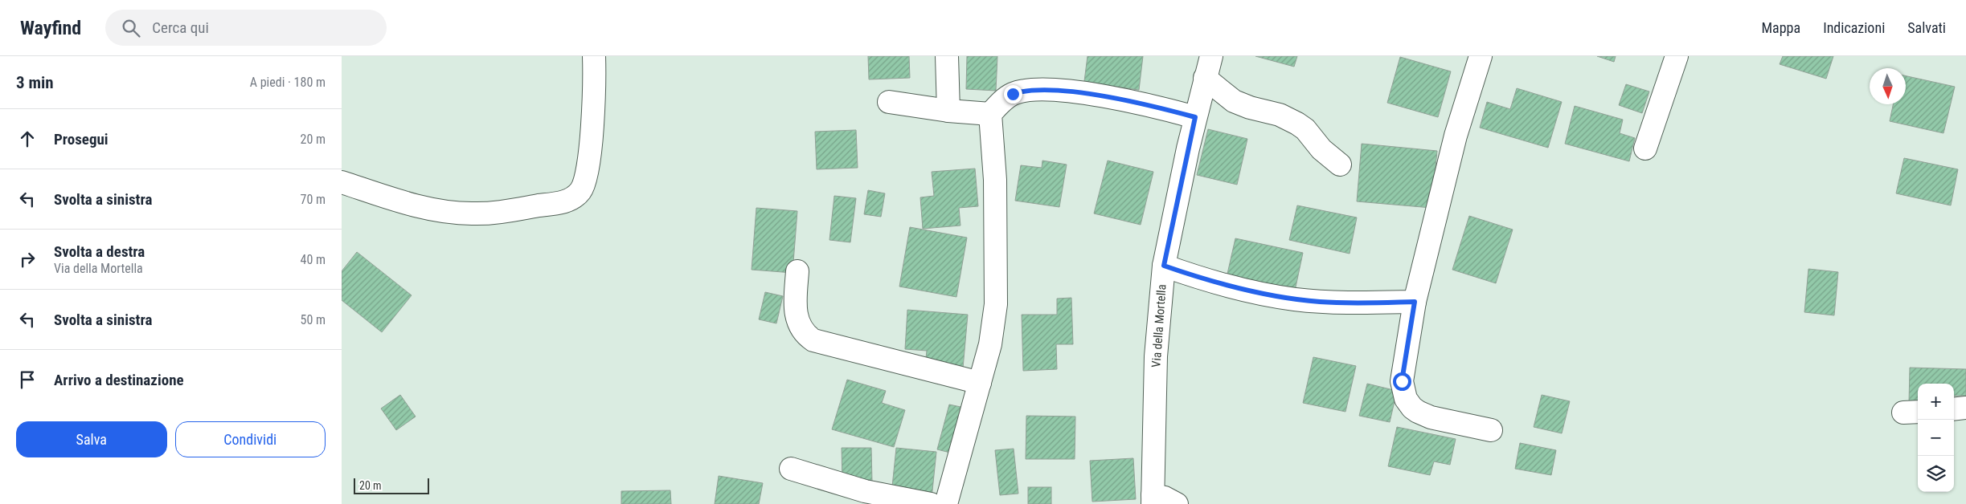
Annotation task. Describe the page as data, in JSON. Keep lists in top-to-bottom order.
{
  "streets": {
    "street": ["Via della Mortella"]
  },
  "scale_bar": "20 m",
  "north": "bottom",
  "page": {
    "header": "Wayfind",
    "search": "Cerca qui",
    "nav": ["Mappa", "Indicazioni", "Salvati"],
    "heading": ["3 min", "A piedi · 180 m"],
    "list": [
      ["Prosegui", "20 m"],
      ["Svolta a sinistra", "70 m"],
      ["Svolta a destra", "Via della Mortella", "40 m"],
      ["Svolta a sinistra", "50 m"],
      "Arrivo a destinazione"
    ],
    "map_buttons": ["+", "−"],
    "buttons": ["Salva", "Condividi"],
    "scale": "20 m"
  }
}
